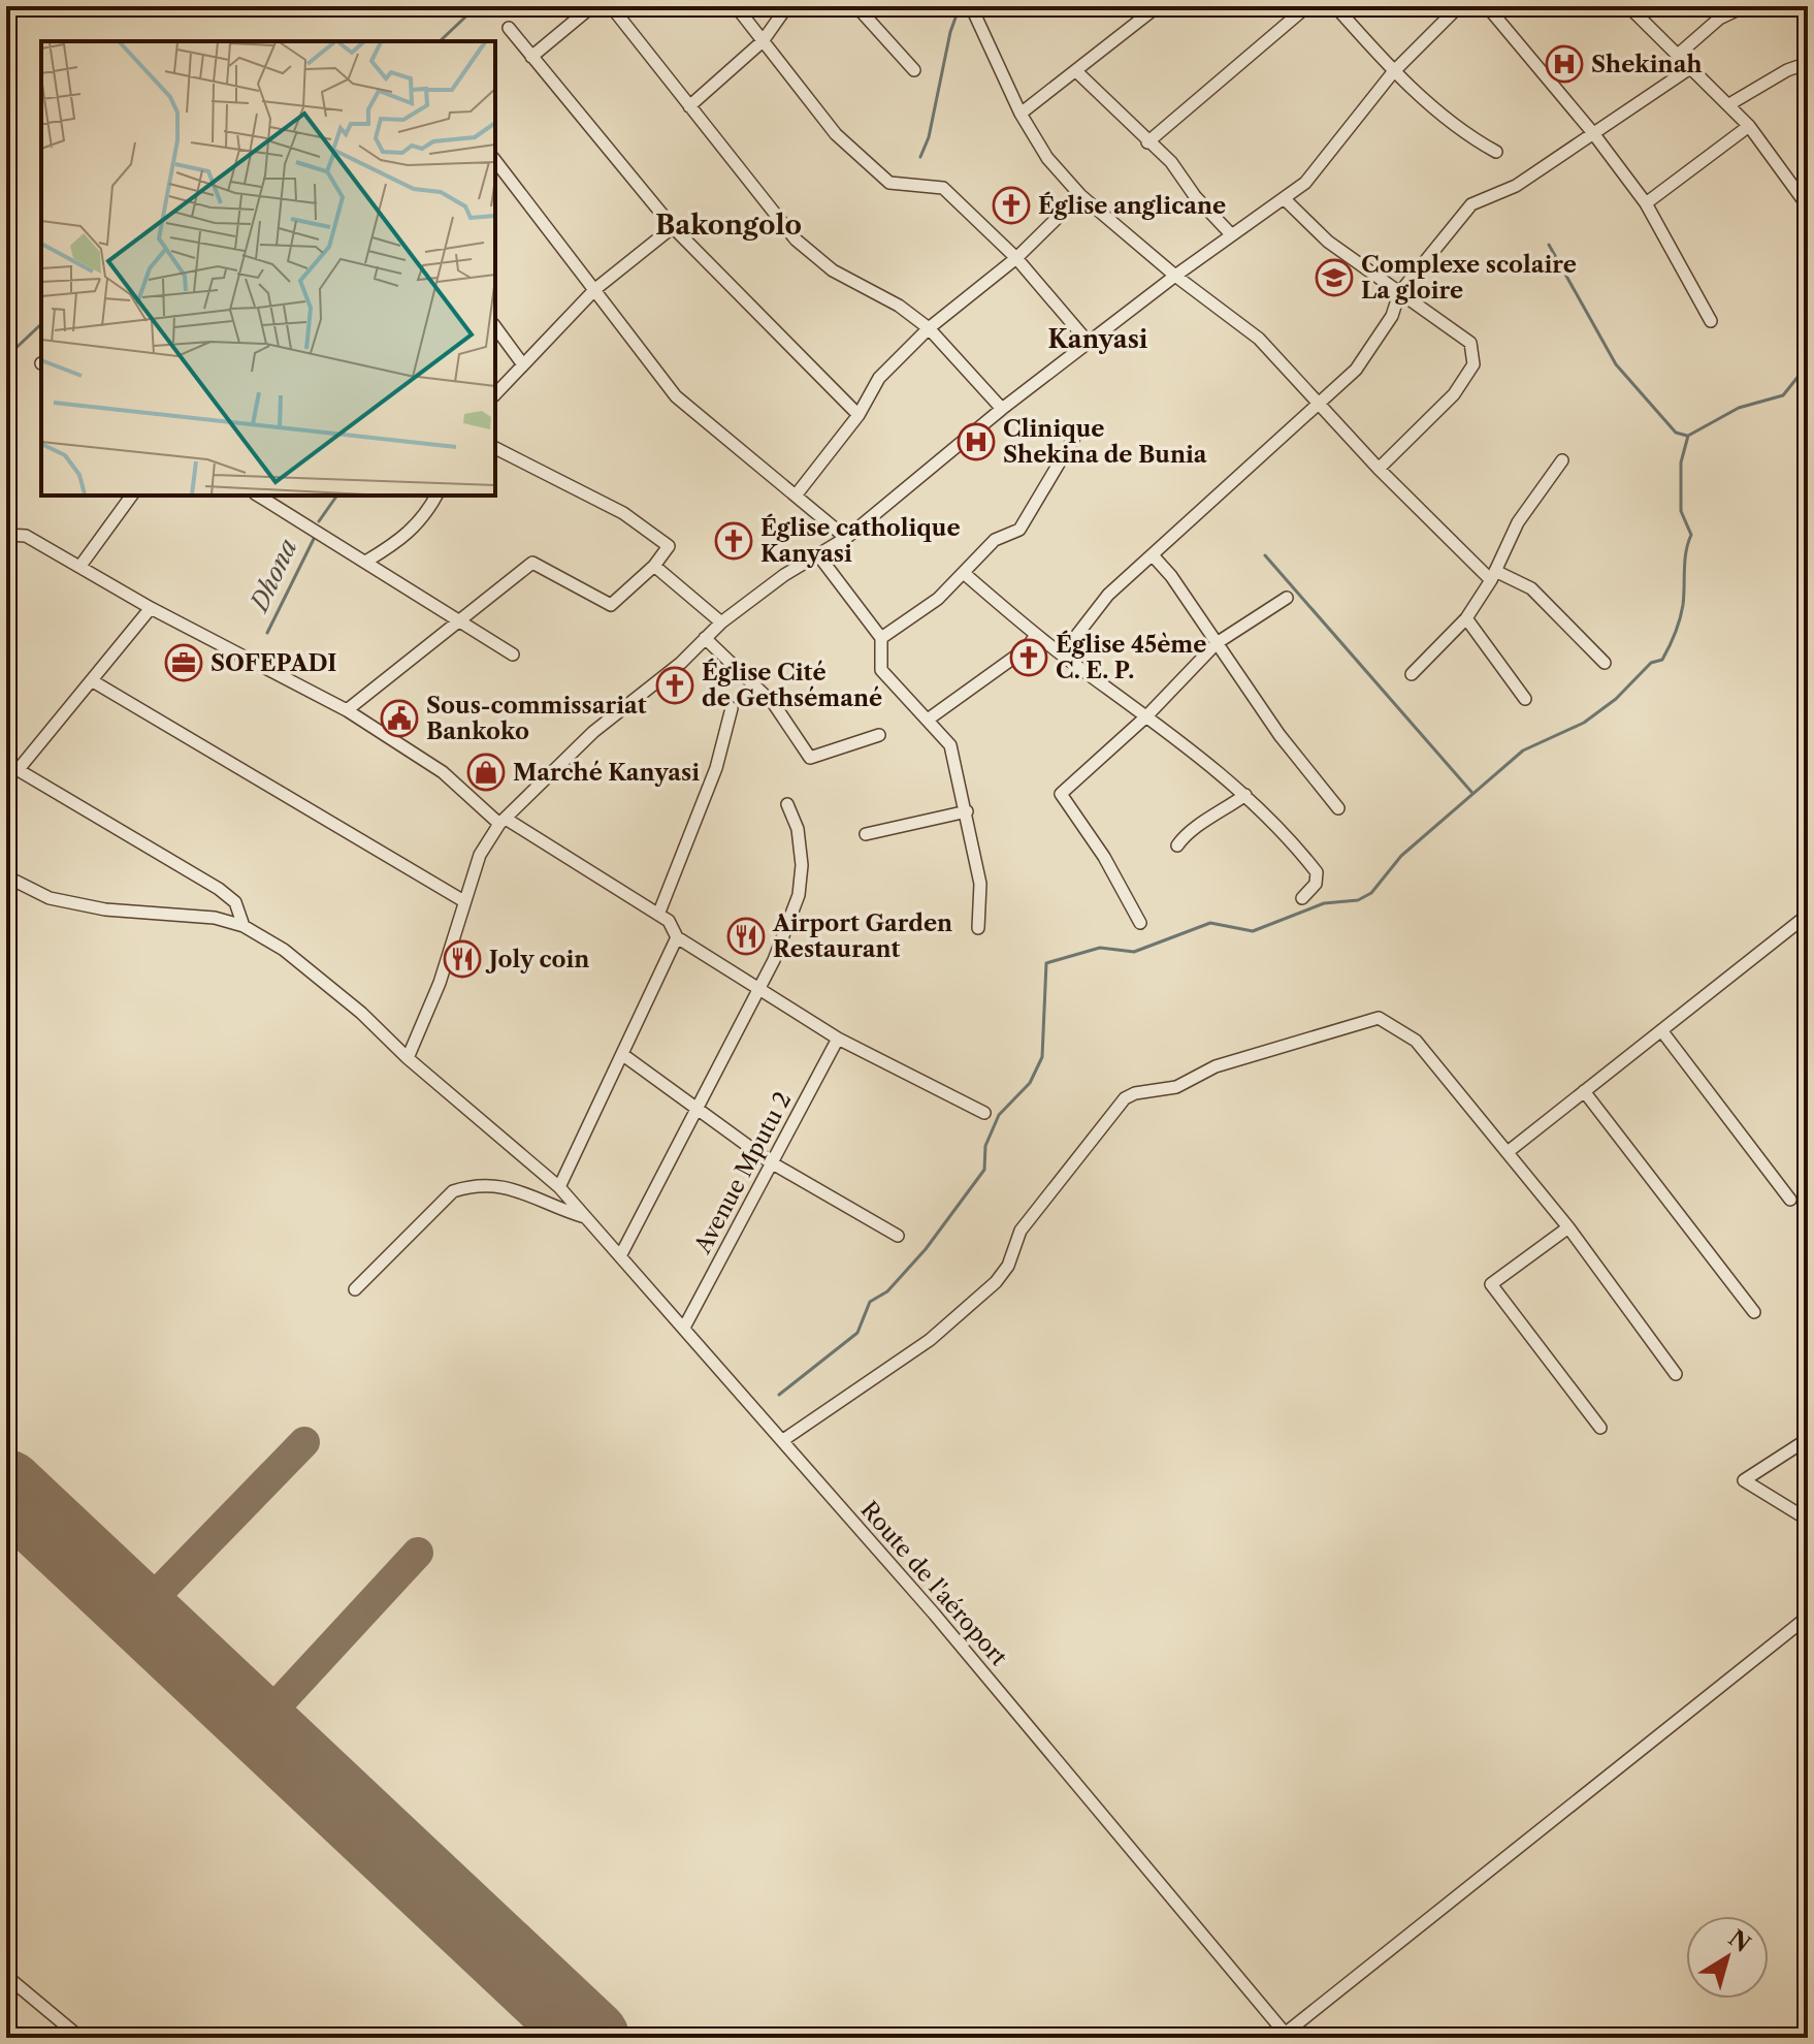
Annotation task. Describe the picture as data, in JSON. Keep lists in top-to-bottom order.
{
  "streets": {
    "street": ["Avenue Mputu 2", "Route de l'aéroport"]
  },
  "crossings": [
    ["Avenue Mputu 2", "Route de l'aéroport"]
  ],
  "districts": ["Bakongolo", "Kanyasi"],
  "water": ["Dhona"],
  "places": {
    "hospital": ["Shekinah", "Clinique Shekina de Bunia"],
    "church": [
      "Église anglicane",
      "Église catholique Kanyasi",
      "Église 45ème C. E. P.",
      "Église Cité de Gethsémané"
    ],
    "school or university": ["Complexe scolaire La gloire"],
    "office": ["SOFEPADI"],
    "public building": ["Sous-commissariat Bankoko"],
    "shop": ["Marché Kanyasi"],
    "restaurant": ["Airport Garden Restaurant", "Joly coin"]
  },
  "north": "top right"
}
